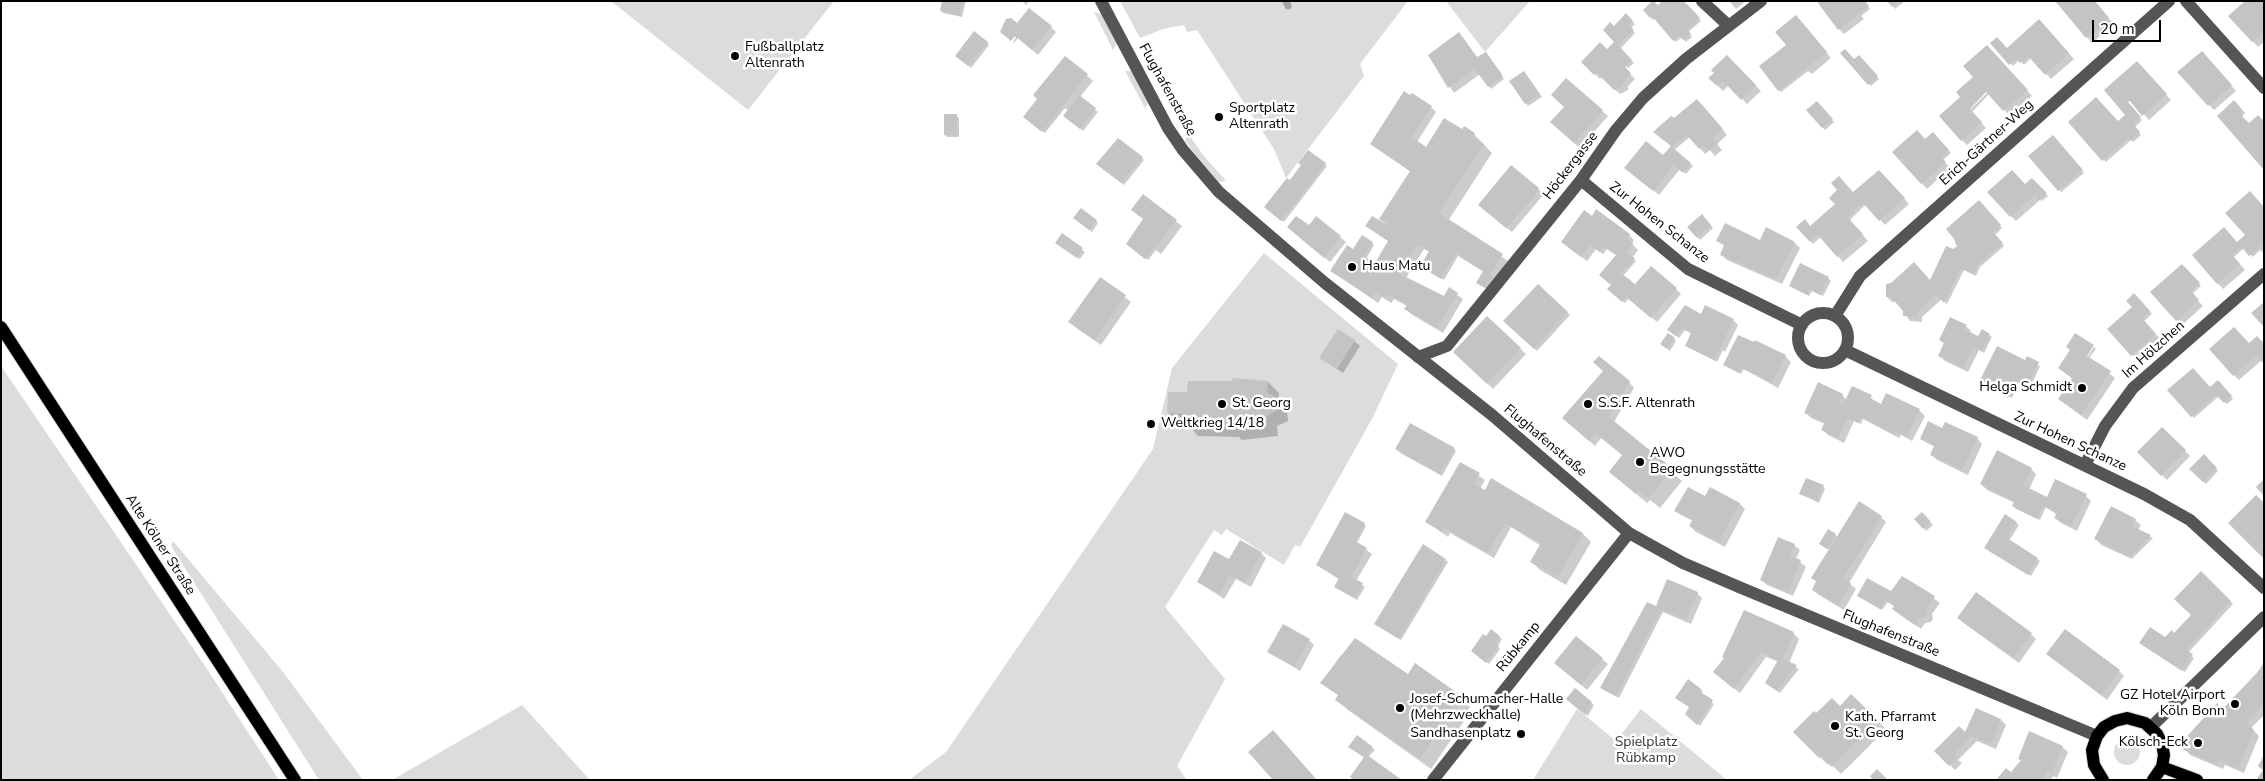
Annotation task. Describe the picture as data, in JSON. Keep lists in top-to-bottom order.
{
  "streets": {
    "main road": ["Alte Kölner Straße"],
    "street": [
      "Flughafenstraße",
      "Erich-Gärtner-Weg",
      "Höckergasse",
      "Zur Hohen Schanze",
      "Im Hölzchen",
      "Rübkamp"
    ]
  },
  "crossings": [
    ["Flughafenstraße", "Höckergasse"],
    ["Flughafenstraße", "Rübkamp"],
    ["Erich-Gärtner-Weg", "Zur Hohen Schanze"],
    ["Höckergasse", "Zur Hohen Schanze"],
    ["Zur Hohen Schanze", "Im Hölzchen"]
  ],
  "parks": ["Spielplatz Rübkamp"],
  "places": [
    "Fußballplatz Altenrath",
    "Sportplatz Altenrath",
    "Haus Matu",
    "Helga Schmidt",
    "St. Georg",
    "S.S.F. Altenrath",
    "Weltkrieg 14/18",
    "AWO Begegnungsstätte",
    "GZ Hotel Airport Köln Bonn",
    "Josef-Schumacher-Halle (Mehrzweckhalle)",
    "Kath. Pfarramt St. Georg",
    "Sandhasenplatz",
    "Kölsch-Eck"
  ],
  "scale_bar": "20 m"
}
